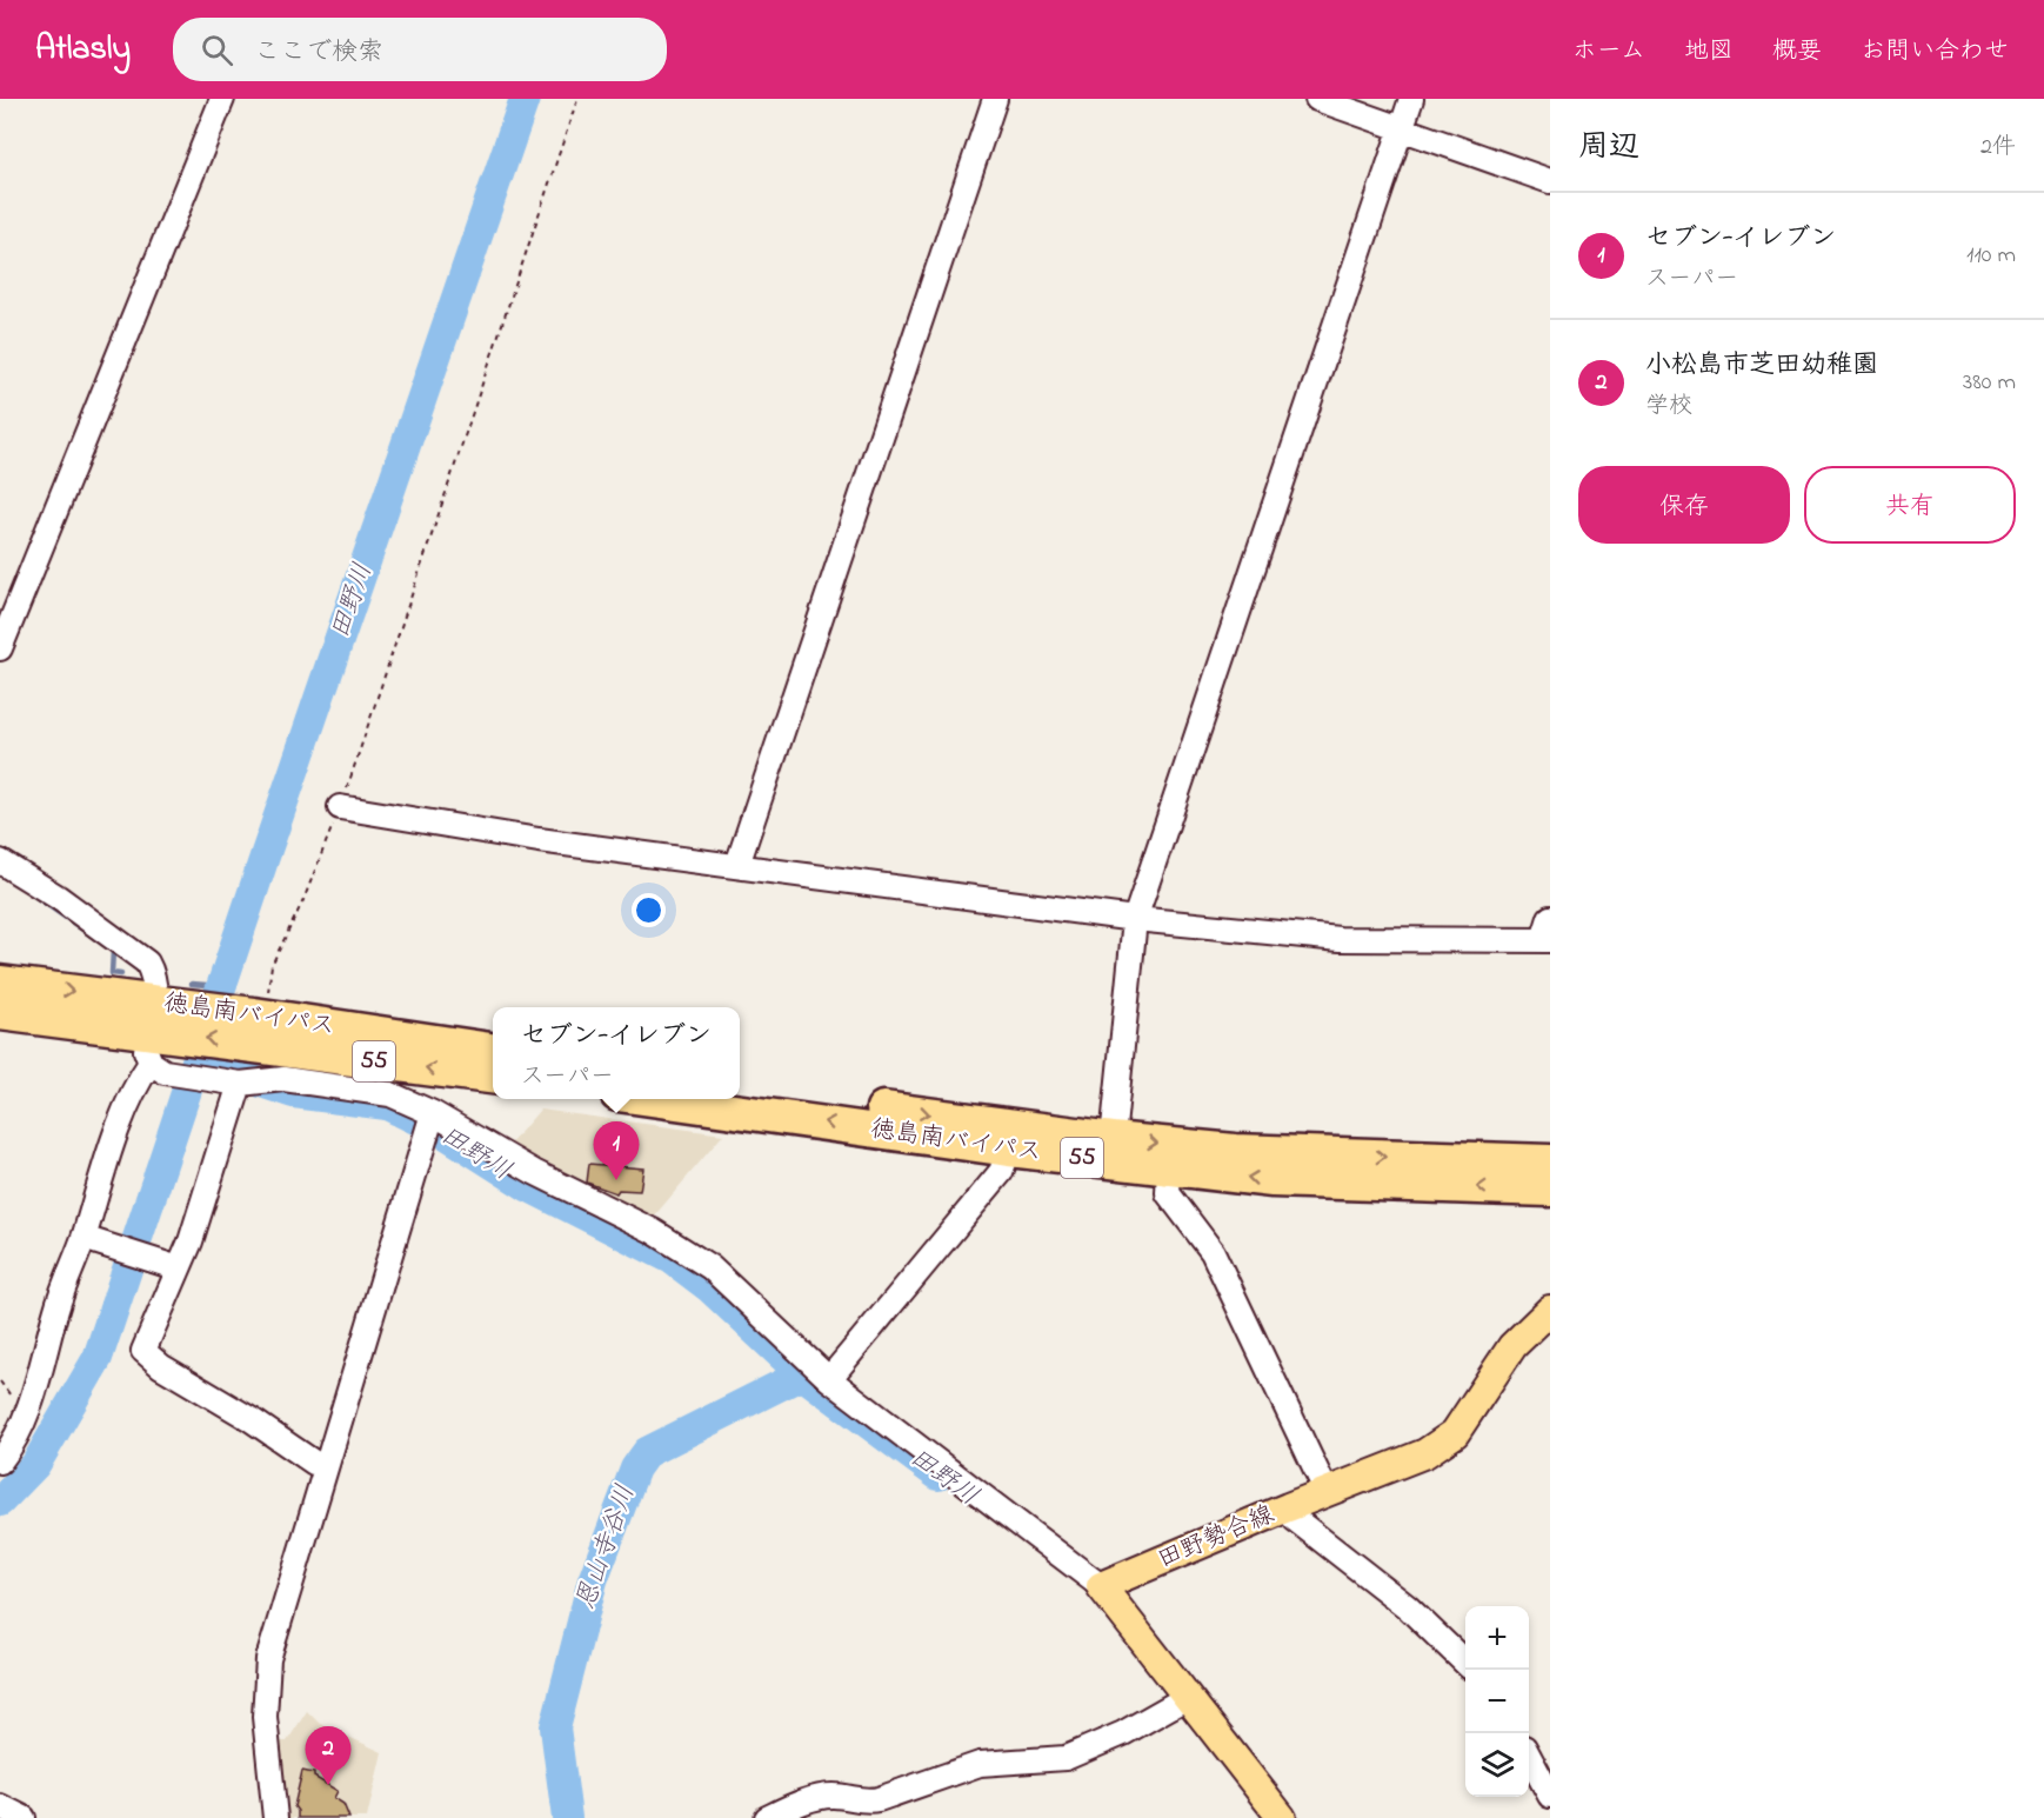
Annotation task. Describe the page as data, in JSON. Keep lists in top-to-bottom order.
{
  "streets": {
    "highway": ["徳島南バイパス", "55"],
    "main road": ["田野勢合線"]
  },
  "water": ["田野川", "恩山寺谷川"],
  "page": {
    "header": "Atlasly",
    "search": "ここで検索",
    "nav": [
      "ホーム",
      "地図",
      "概要",
      "お問い合わせ"
    ],
    "heading": ["周辺", "2件"],
    "list": [
      {
        "mark": "1",
        "name": "セブン-イレブン",
        "note": "スーパー",
        "value": "110 m"
      },
      {
        "mark": "2",
        "name": "小松島市芝田幼稚園",
        "note": "学校",
        "value": "380 m"
      }
    ],
    "buttons": ["保存", "共有"],
    "popup": ["セブン-イレブン", "スーパー"],
    "pins": ["1", "2"],
    "map_buttons": ["+", "−"]
  }
}
